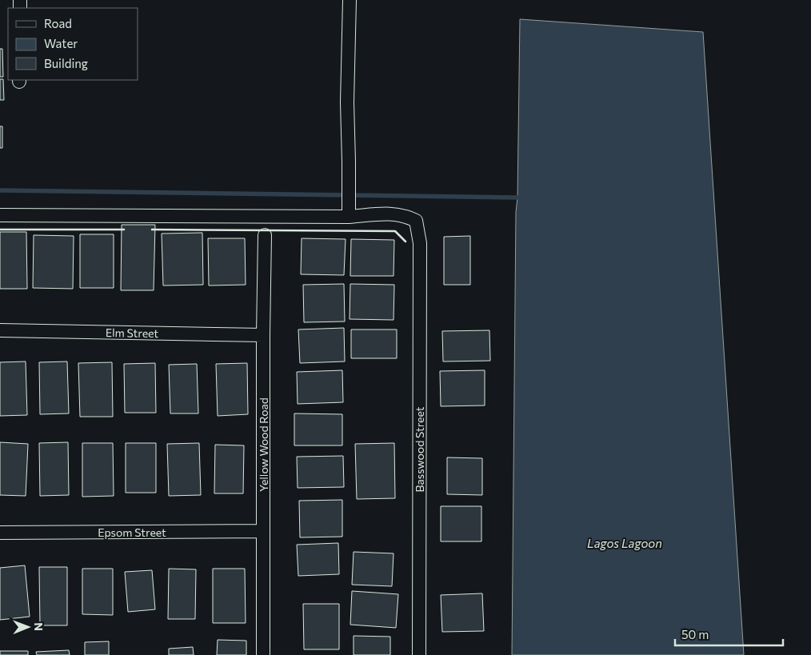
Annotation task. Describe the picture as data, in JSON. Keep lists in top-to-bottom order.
{
  "streets": {
    "street": [
      "Elm Street",
      "Yellow Wood Road",
      "Basswood Street",
      "Epsom Street"
    ]
  },
  "crossings": [
    ["Elm Street", "Yellow Wood Road"],
    ["Yellow Wood Road", "Epsom Street"]
  ],
  "water": ["Lagos Lagoon"],
  "legend": ["Road", "Water", "Building"],
  "scale_bar": "50 m",
  "north": "right"
}
